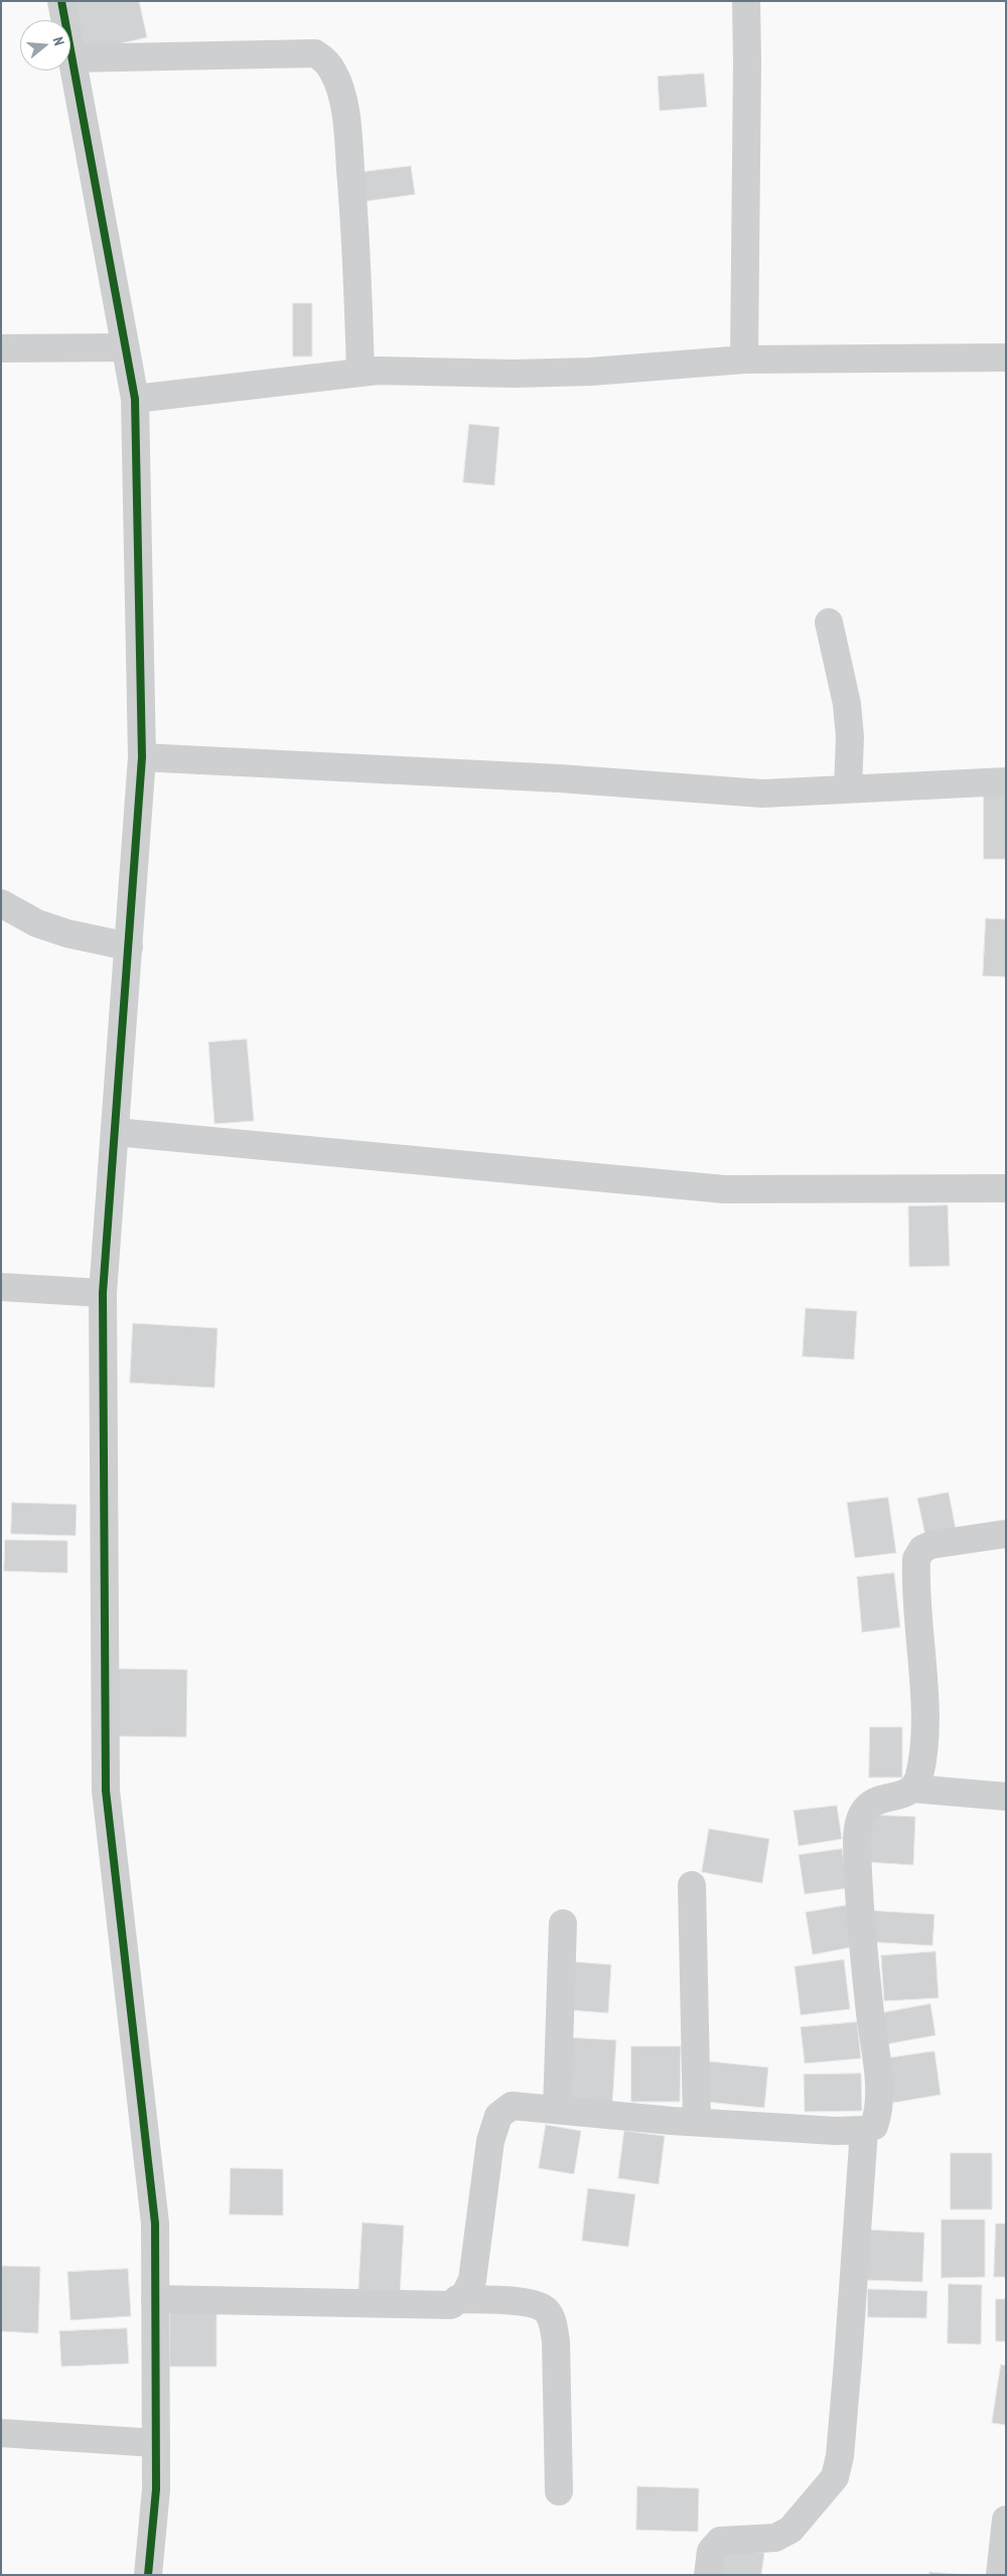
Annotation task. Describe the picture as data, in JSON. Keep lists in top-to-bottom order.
{
  "north": "right"
}
